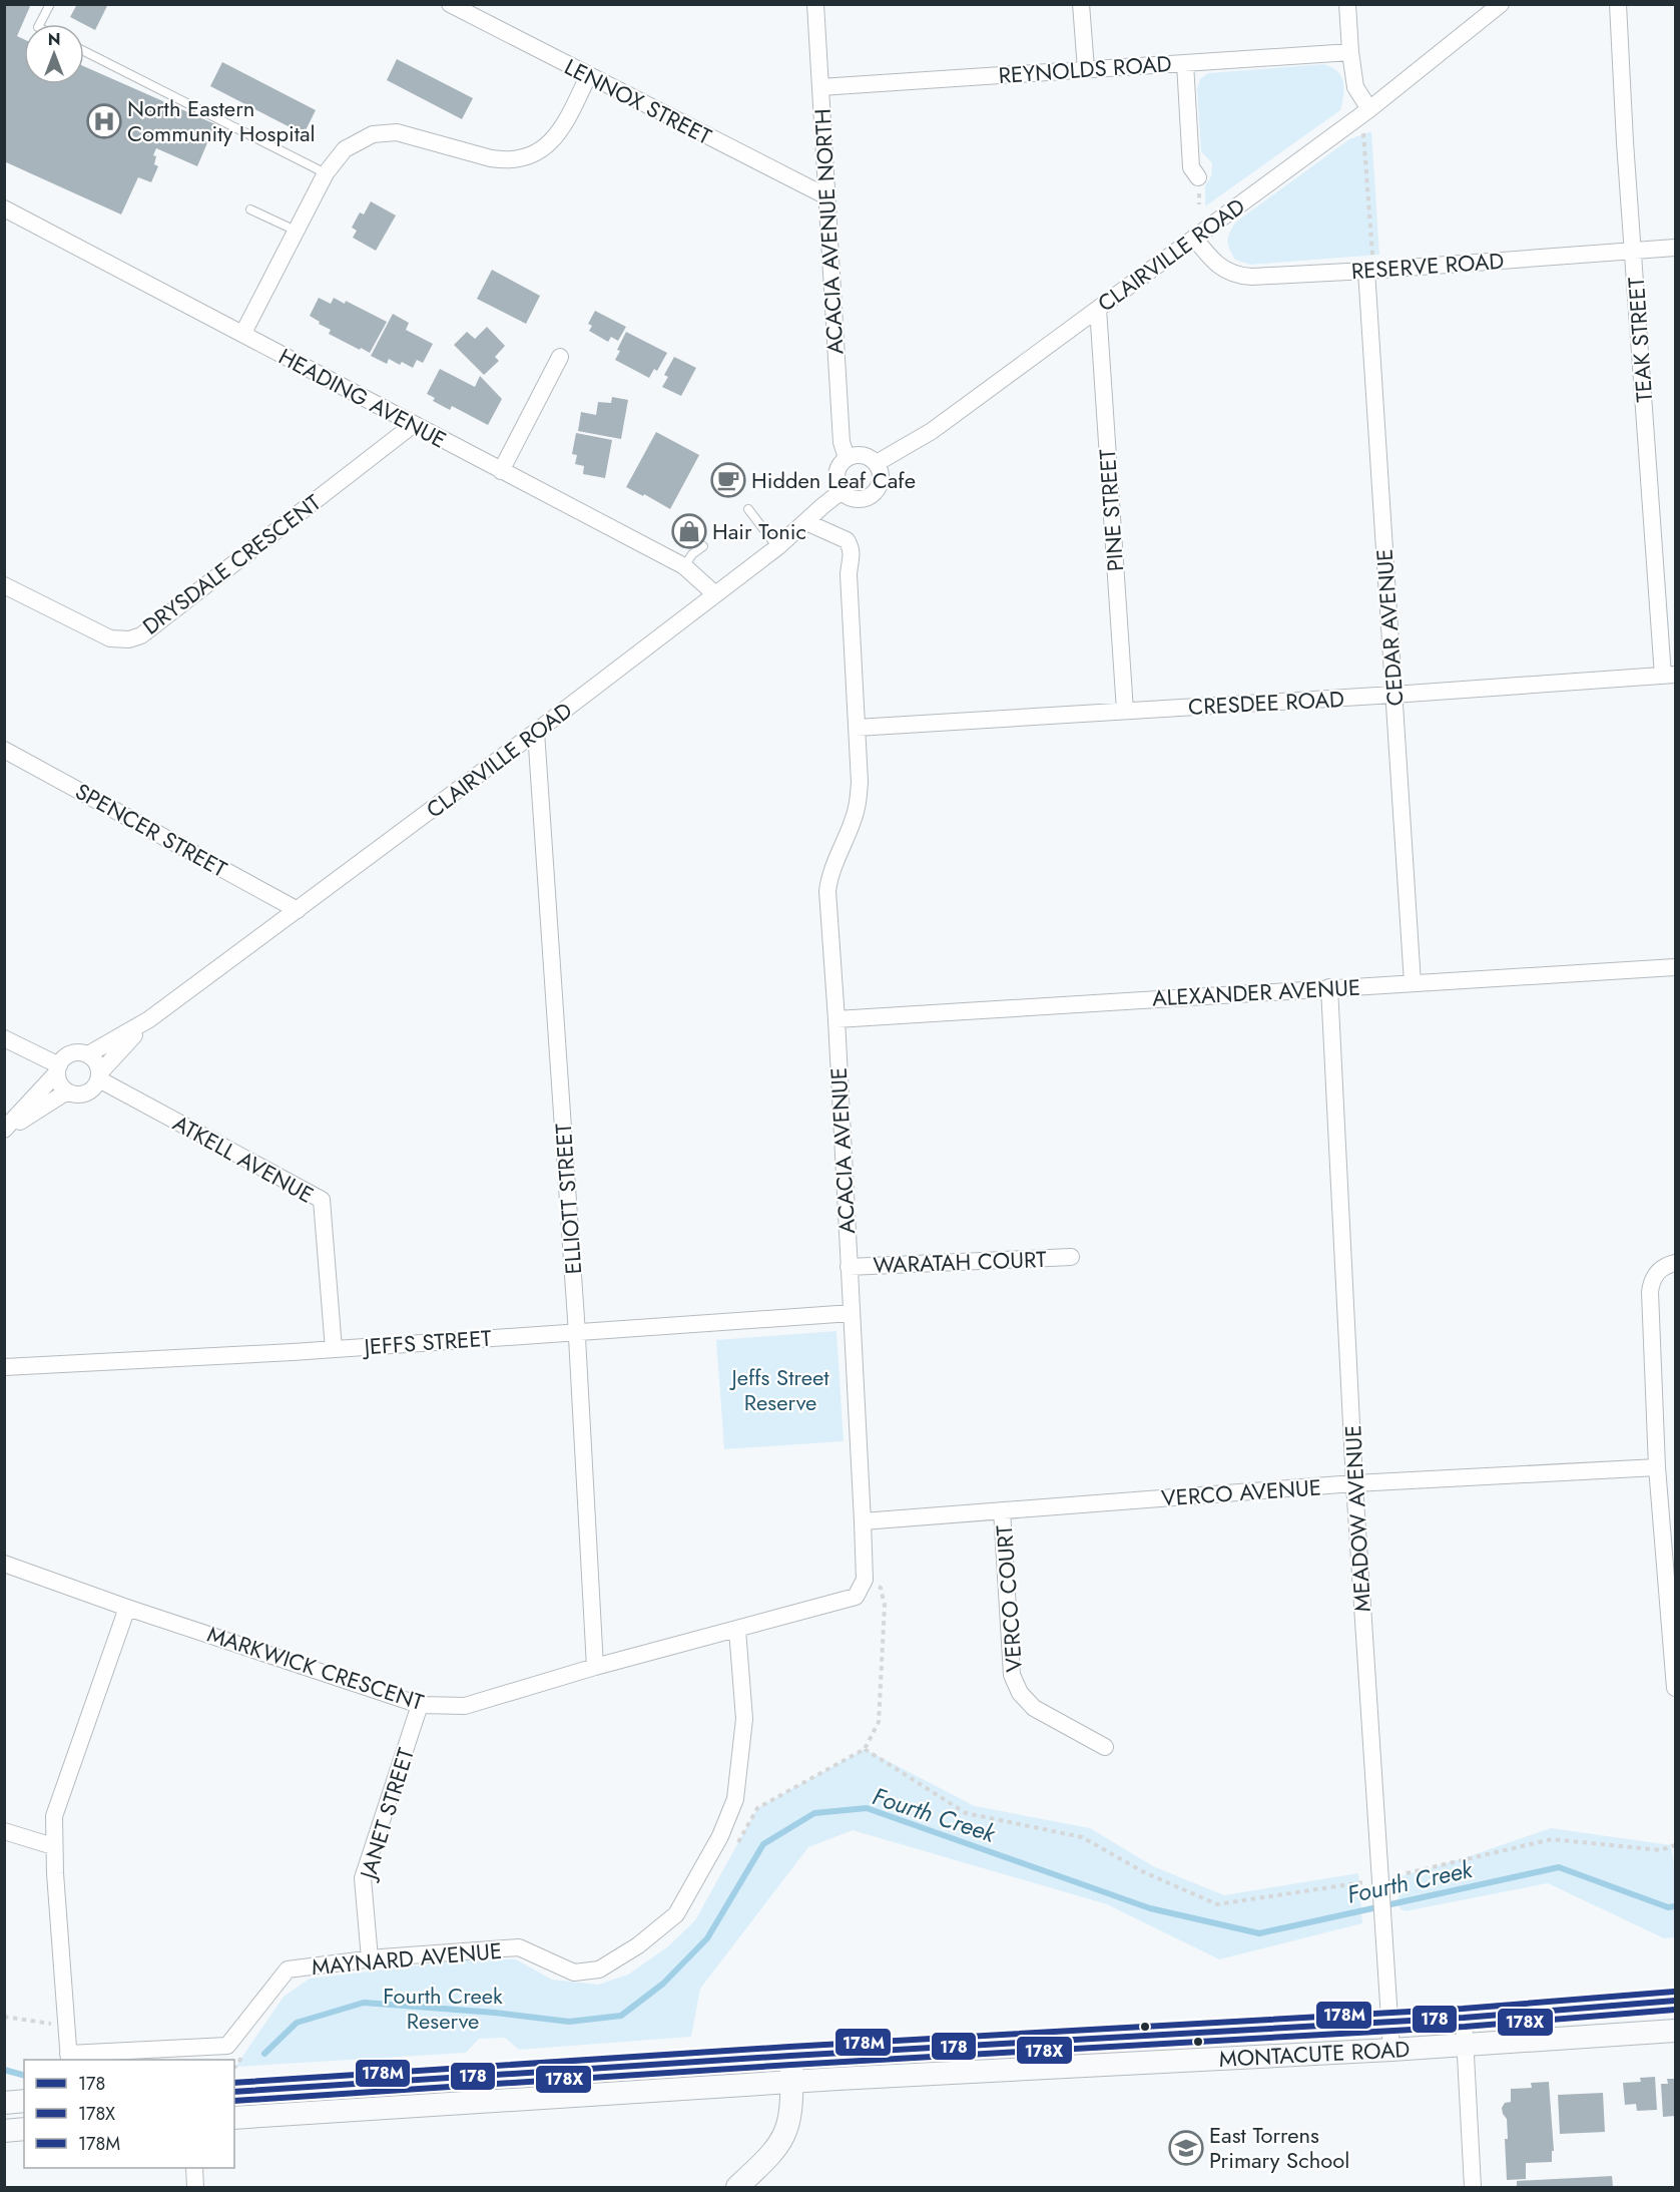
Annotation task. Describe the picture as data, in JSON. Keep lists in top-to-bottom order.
{
  "streets": {
    "main road": ["MONTACUTE ROAD"],
    "street": [
      "REYNOLDS ROAD",
      "LENNOX STREET",
      "ACACIA AVENUE NORTH",
      "CLAIRVILLE ROAD",
      "RESERVE ROAD",
      "TEAK STREET",
      "HEADING AVENUE",
      "PINE STREET",
      "DRYSDALE CRESCENT",
      "CEDAR AVENUE",
      "CRESDEE ROAD",
      "SPENCER STREET",
      "ALEXANDER AVENUE",
      "ACACIA AVENUE",
      "ATKELL AVENUE",
      "ELLIOTT STREET",
      "WARATAH COURT",
      "JEFFS STREET",
      "VERCO AVENUE",
      "MEADOW AVENUE",
      "VERCO COURT",
      "MARKWICK CRESCENT",
      "JANET STREET",
      "MAYNARD AVENUE"
    ]
  },
  "crossings": [
    ["REYNOLDS ROAD", "ACACIA AVENUE NORTH"],
    ["LENNOX STREET", "ACACIA AVENUE NORTH"],
    ["ACACIA AVENUE NORTH", "CLAIRVILLE ROAD"],
    ["CLAIRVILLE ROAD", "RESERVE ROAD"],
    ["CLAIRVILLE ROAD", "HEADING AVENUE"],
    ["CLAIRVILLE ROAD", "PINE STREET"],
    ["CLAIRVILLE ROAD", "SPENCER STREET"],
    ["CLAIRVILLE ROAD", "ATKELL AVENUE"],
    ["CLAIRVILLE ROAD", "ELLIOTT STREET"],
    ["RESERVE ROAD", "TEAK STREET"],
    ["RESERVE ROAD", "CEDAR AVENUE"],
    ["TEAK STREET", "CRESDEE ROAD"],
    ["HEADING AVENUE", "DRYSDALE CRESCENT"],
    ["PINE STREET", "CRESDEE ROAD"],
    ["CEDAR AVENUE", "CRESDEE ROAD"],
    ["CEDAR AVENUE", "ALEXANDER AVENUE"],
    ["CRESDEE ROAD", "ACACIA AVENUE"],
    ["ALEXANDER AVENUE", "ACACIA AVENUE"],
    ["ALEXANDER AVENUE", "MEADOW AVENUE"],
    ["ACACIA AVENUE", "WARATAH COURT"],
    ["ACACIA AVENUE", "JEFFS STREET"],
    ["ACACIA AVENUE", "VERCO AVENUE"],
    ["ACACIA AVENUE", "MARKWICK CRESCENT"],
    ["ATKELL AVENUE", "JEFFS STREET"],
    ["ELLIOTT STREET", "JEFFS STREET"],
    ["ELLIOTT STREET", "MARKWICK CRESCENT"],
    ["VERCO AVENUE", "MEADOW AVENUE"],
    ["VERCO AVENUE", "VERCO COURT"],
    ["MEADOW AVENUE", "MONTACUTE ROAD"],
    ["MARKWICK CRESCENT", "JANET STREET"],
    ["MARKWICK CRESCENT", "MAYNARD AVENUE"],
    ["JANET STREET", "MAYNARD AVENUE"]
  ],
  "water": ["Fourth Creek"],
  "parks": ["Jeffs Street Reserve", "Fourth Creek Reserve"],
  "places": {
    "hospital": ["North Eastern Community Hospital"],
    "cafe": ["Hidden Leaf Cafe"],
    "shop": ["Hair Tonic"],
    "school or university": ["East Torrens Primary School"]
  },
  "lines": ["transit line 178M", "transit line 178", "transit line 178X"],
  "legend": ["178", "178X", "178M"],
  "north": "top"
}
